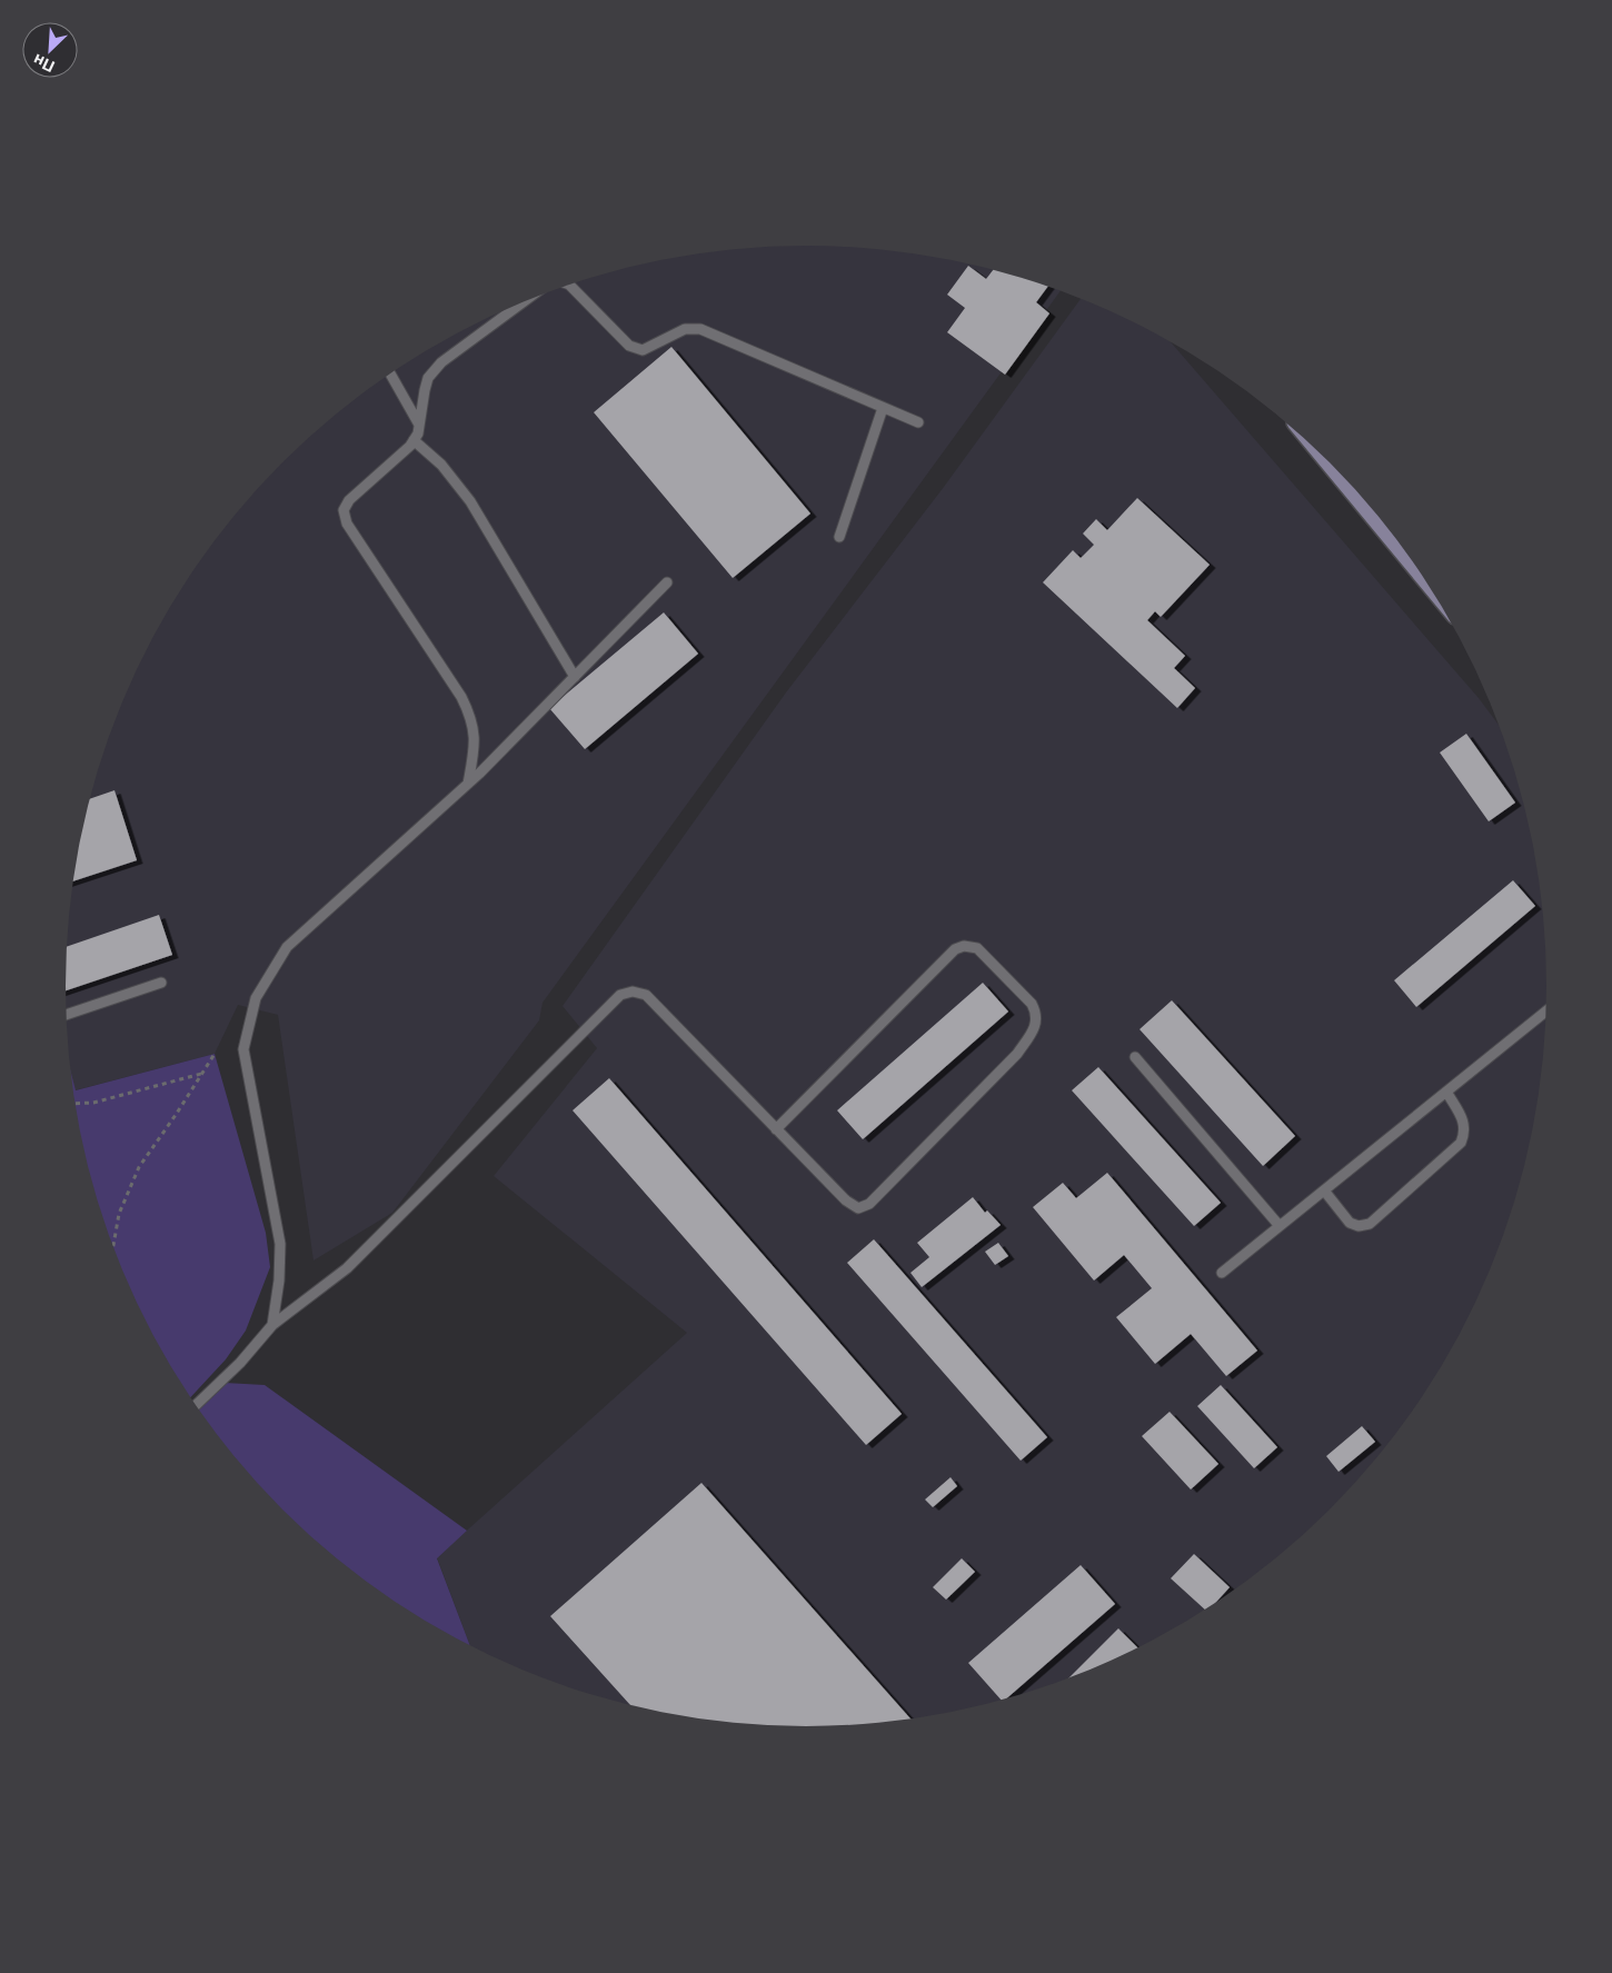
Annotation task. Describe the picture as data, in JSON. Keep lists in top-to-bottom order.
{
  "north": "bottom left"
}
